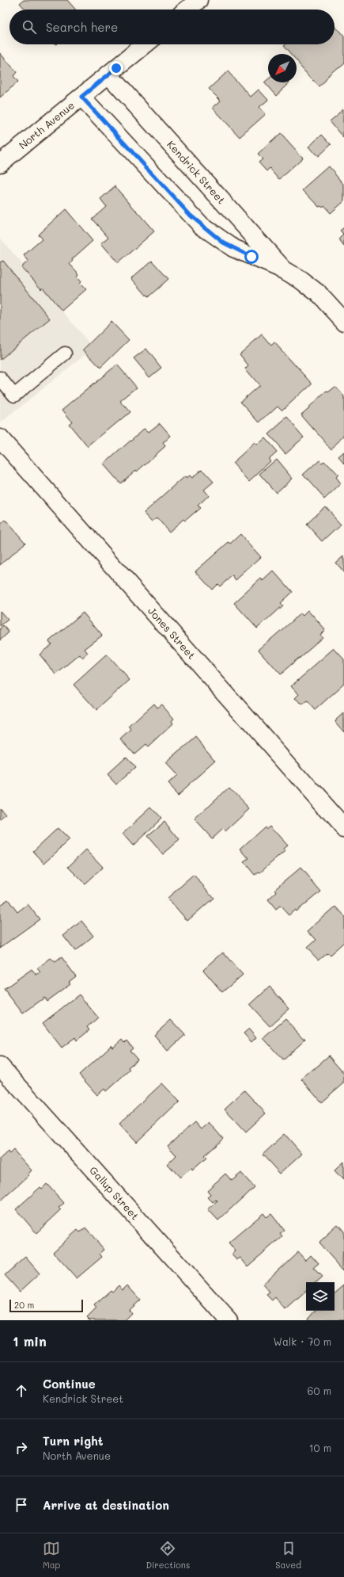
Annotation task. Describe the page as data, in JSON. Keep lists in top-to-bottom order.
{
  "streets": {
    "street": [
      "North Avenue",
      "Kendrick Street",
      "Jones Street",
      "Gallup Street"
    ]
  },
  "crossings": [
    ["North Avenue", "Kendrick Street"]
  ],
  "scale_bar": "20 m",
  "north": "bottom left",
  "page": {
    "search": "Search here",
    "scale": "20 m",
    "heading": ["1 min", "Walk · 70 m"],
    "list": [
      ["Continue", "Kendrick Street", "60 m"],
      ["Turn right", "North Avenue", "10 m"],
      "Arrive at destination"
    ],
    "nav": ["Map", "Directions", "Saved"]
  }
}
